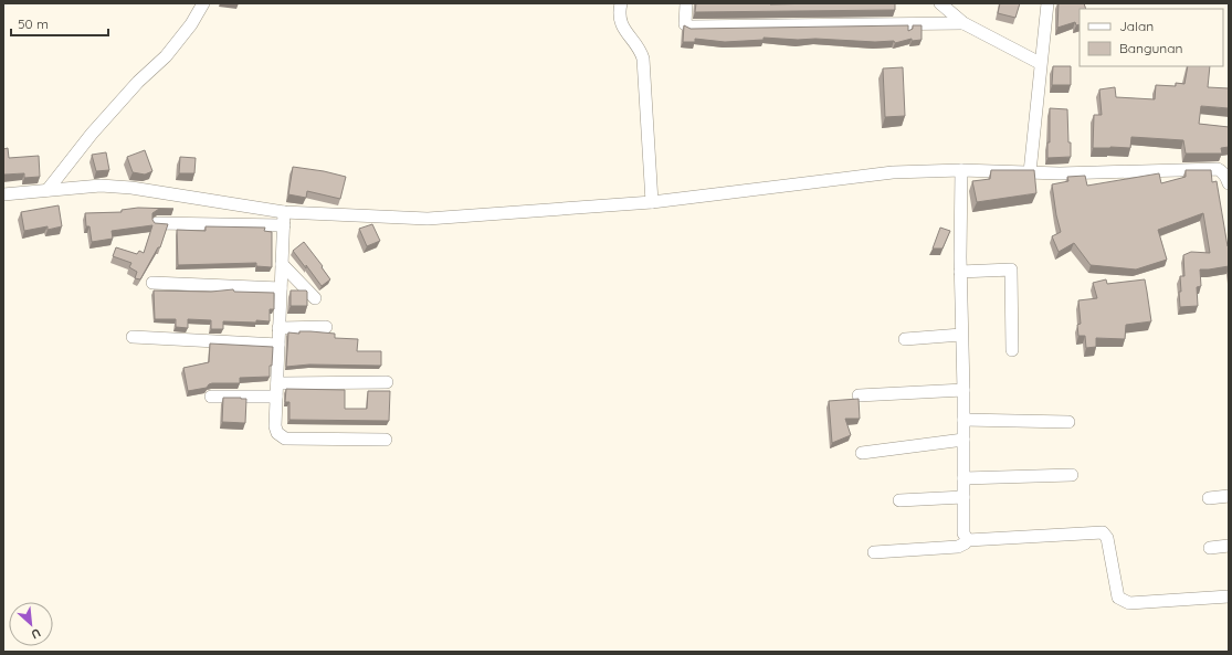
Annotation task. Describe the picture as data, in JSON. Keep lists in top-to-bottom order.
{
  "legend": ["Jalan", "Bangunan"],
  "scale_bar": "50 m",
  "north": "bottom right"
}
